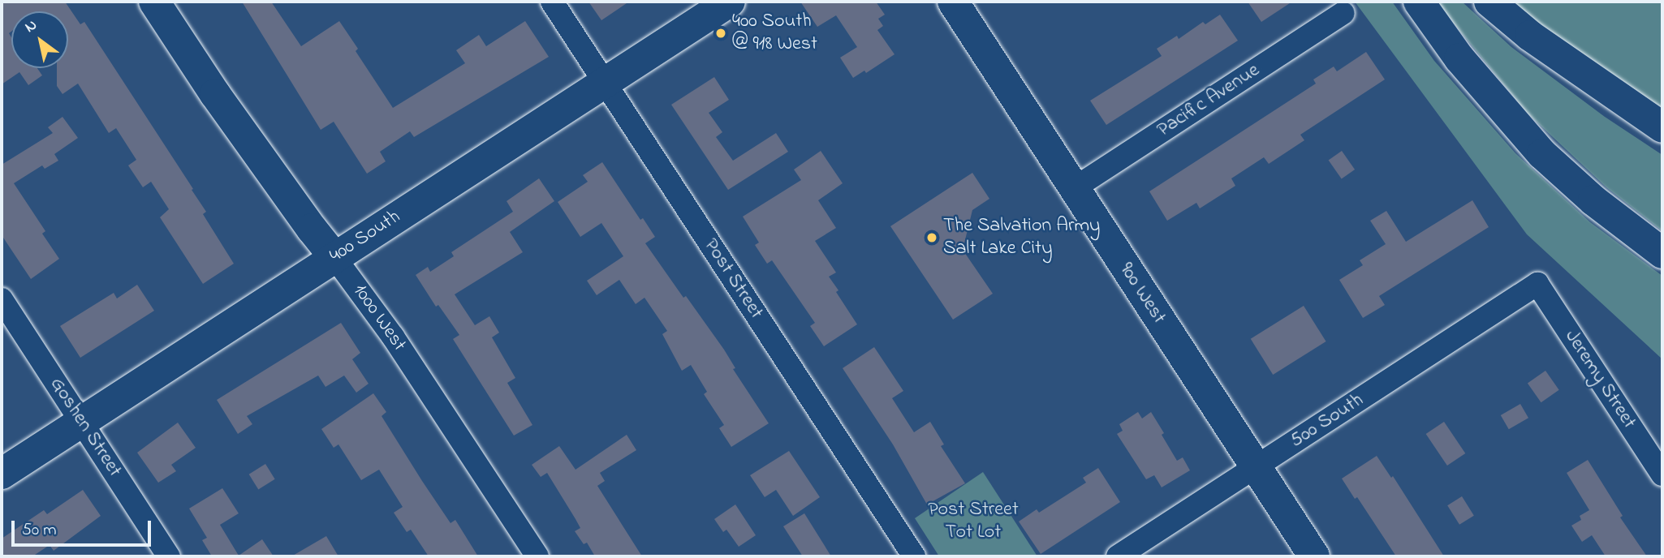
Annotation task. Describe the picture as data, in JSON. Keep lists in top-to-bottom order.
{
  "streets": {
    "main road": ["400 South", "900 West", "1000 West"],
    "street": [
      "Pacific Avenue",
      "Post Street",
      "Jeremy Street",
      "500 South",
      "Goshen Street"
    ]
  },
  "crossings": [
    ["Pacific Avenue", "900 West"],
    ["400 South", "Post Street"],
    ["400 South", "1000 West"],
    ["400 South", "Goshen Street"],
    ["900 West", "500 South"],
    ["Jeremy Street", "500 South"]
  ],
  "parks": ["Post Street Tot Lot"],
  "places": ["400 South @ 918 West", "The Salvation Army Salt Lake City"],
  "scale_bar": "50 m",
  "north": "top left"
}
